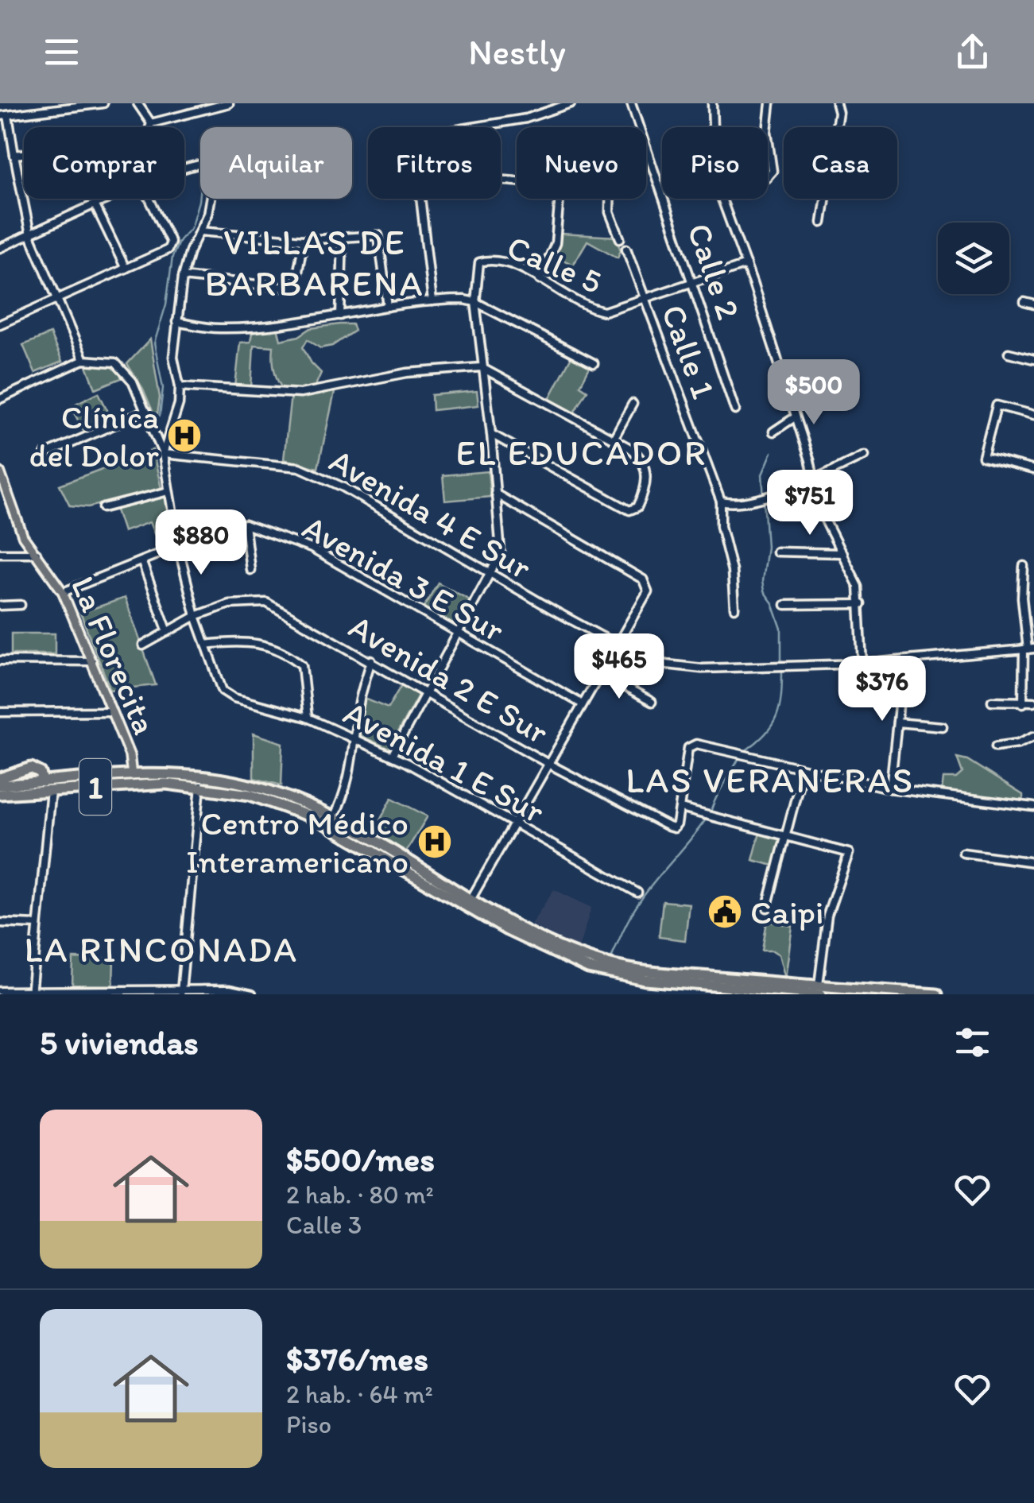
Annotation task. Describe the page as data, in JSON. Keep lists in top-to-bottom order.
{
  "streets": {
    "highway": ["1"],
    "main road": ["La Florecita"],
    "street": [
      "Calle 5",
      "Calle 2",
      "Calle 1",
      "Avenida 4 E Sur",
      "Avenida 3 E Sur",
      "Avenida 2 E Sur",
      "Avenida 1 E Sur"
    ]
  },
  "crossings": [
    ["Calle 5", "Calle 2"],
    ["Calle 5", "Calle 1"],
    ["La Florecita", "1"]
  ],
  "districts": [
    "VILLAS DE BARBARENA",
    "EL EDUCADOR",
    "LAS VERANERAS",
    "LA RINCONADA"
  ],
  "places": {
    "hospital": ["Clínica del Dolor", "Centro Médico Interamericano"],
    "public building": ["Caipi"]
  },
  "page": {
    "header": "Nestly",
    "chip": [
      "Comprar",
      "Alquilar",
      "Filtros",
      "Nuevo",
      "Piso",
      "Casa"
    ],
    "price": [
      "$500",
      "$751",
      "$880",
      "$465",
      "$376"
    ],
    "heading": "5 viviendas",
    "list": [
      {
        "name": "$500/mes",
        "note": "2 hab. · 80 m² · Calle 3"
      },
      {
        "name": "$376/mes",
        "note": "2 hab. · 64 m² · Piso"
      }
    ]
  }
}
